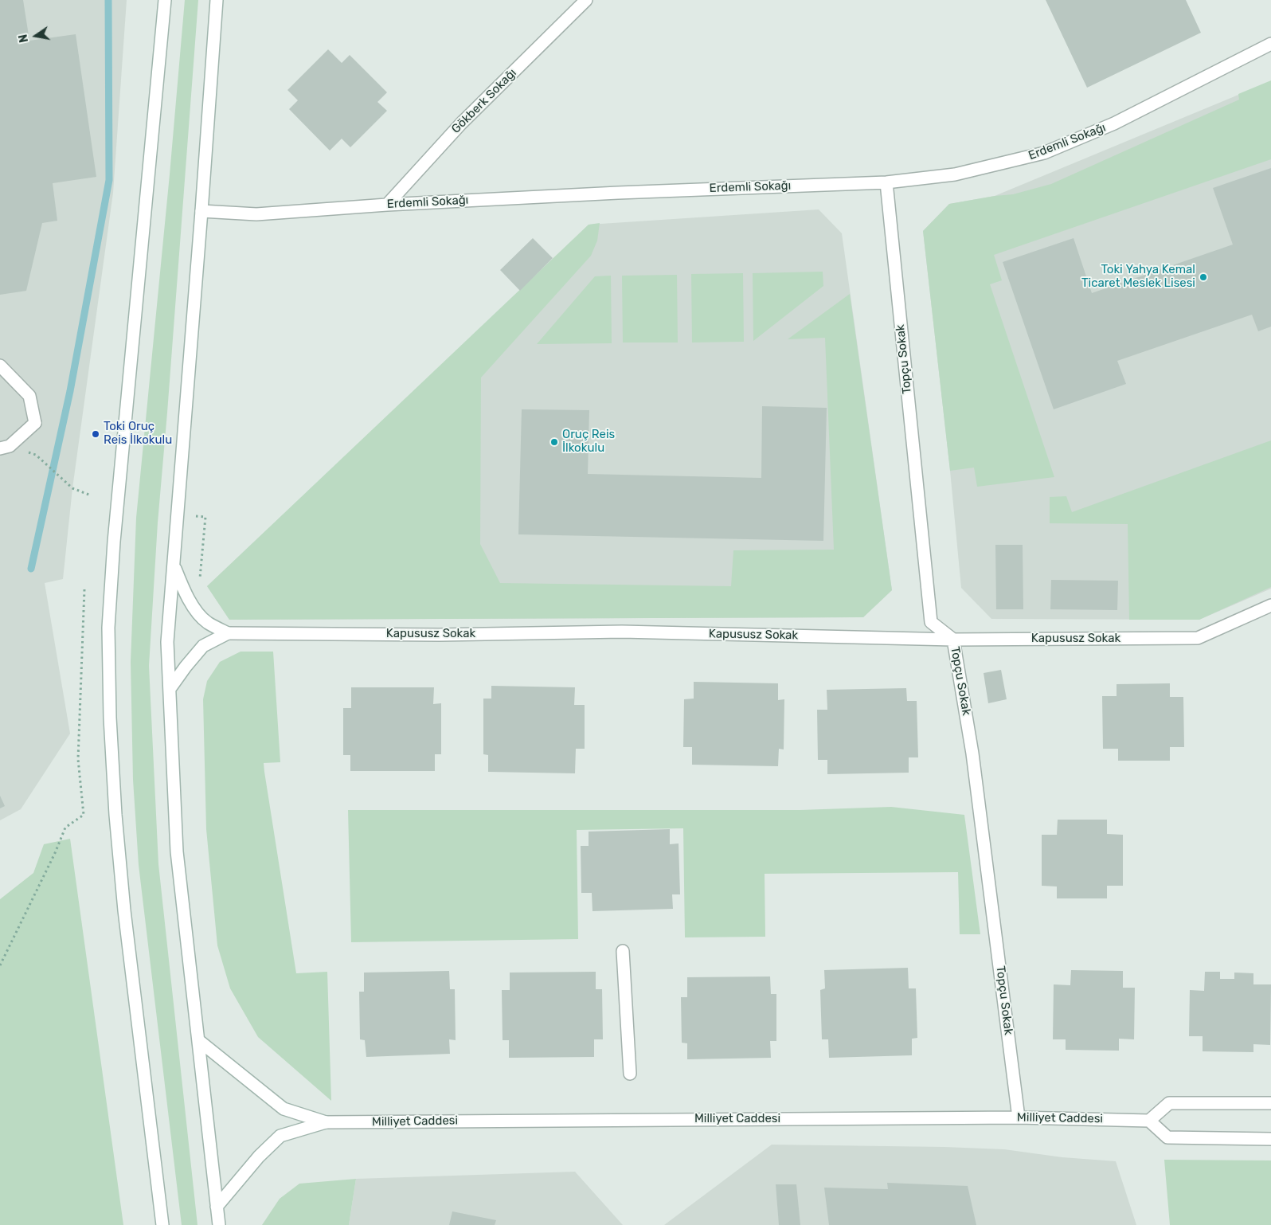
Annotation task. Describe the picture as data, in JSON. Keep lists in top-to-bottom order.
{
  "streets": {
    "street": [
      "Gökberk Sokağı",
      "Erdemli Sokağı",
      "Topçu Sokak",
      "Kapususz Sokak",
      "Milliyet Caddesi"
    ]
  },
  "crossings": [
    ["Gökberk Sokağı", "Erdemli Sokağı"],
    ["Erdemli Sokağı", "Topçu Sokak"],
    ["Topçu Sokak", "Kapususz Sokak"],
    ["Topçu Sokak", "Milliyet Caddesi"]
  ],
  "places": ["Toki Yahya Kemal Ticaret Meslek Lisesi", "Toki Oruç Reis İlkokulu", "Oruç Reis İlkokulu"],
  "north": "left"
}
